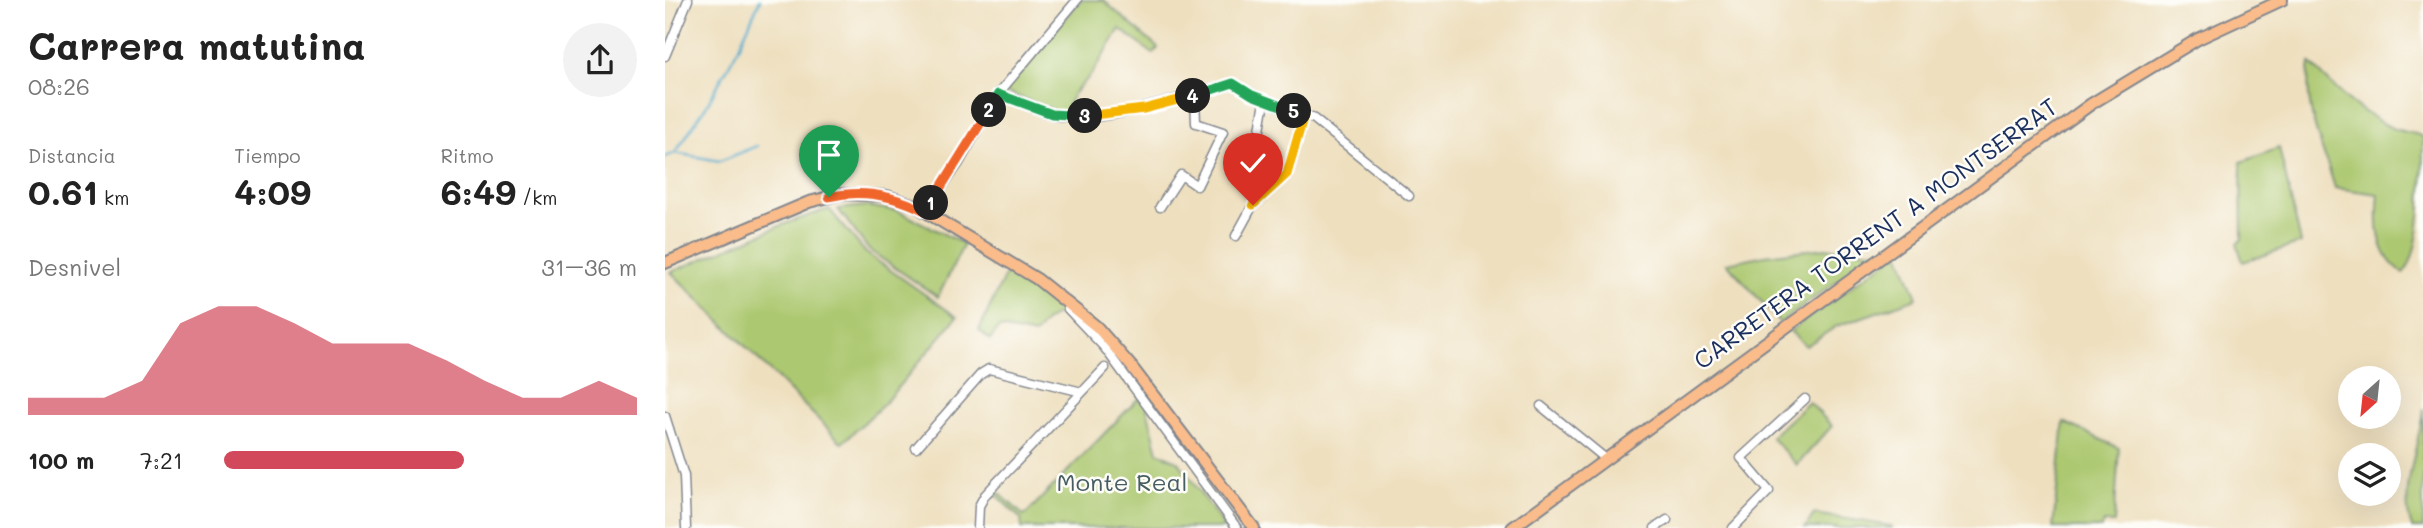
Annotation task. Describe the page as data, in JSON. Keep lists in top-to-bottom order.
{
  "streets": {
    "main road": ["CARRETERA TORRENT A MONTSERRAT"]
  },
  "parks": ["Monte Real"],
  "north": "bottom left",
  "page": {
    "heading": ["Carrera matutina", "08:26"],
    "pins": [
      "4",
      "2",
      "5",
      "3",
      "1"
    ],
    "stats": [
      ["Distancia", "0.61 km"],
      ["Tiempo", "4:09"],
      ["Ritmo", "6:49 /km"]
    ],
    "chart": ["Desnivel", "31–36 m"],
    "list": [
      {
        "name": "100 m",
        "note": "7:21"
      }
    ]
  }
}
